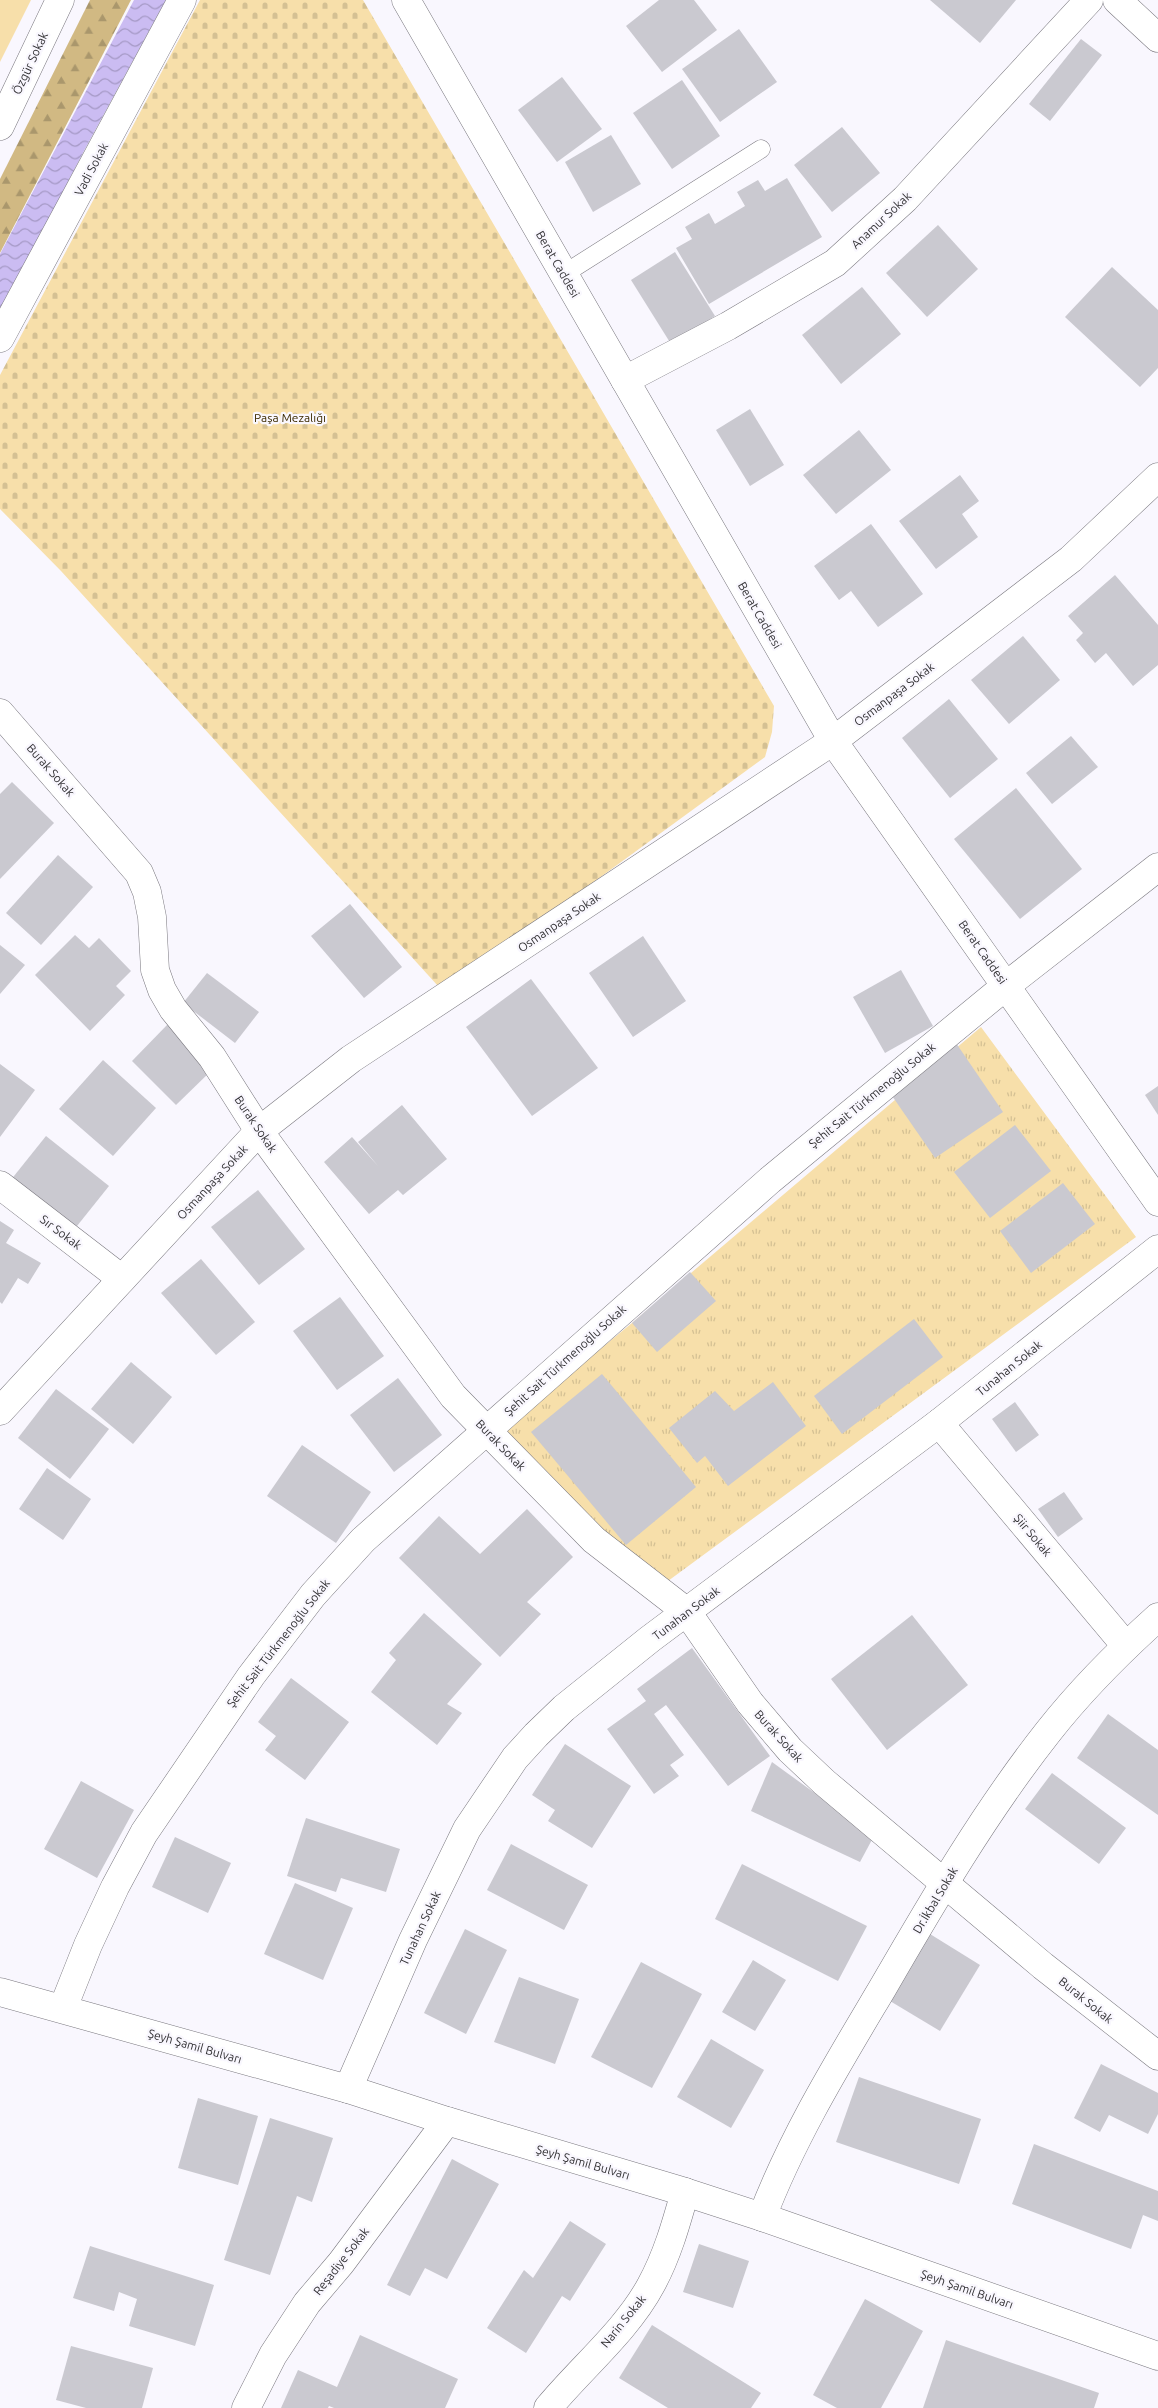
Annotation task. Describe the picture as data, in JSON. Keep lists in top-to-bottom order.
{
  "streets": {
    "street": [
      "Özgür Sokak",
      "Vadi Sokak",
      "Anamur Sokak",
      "Berat Caddesi",
      "Osmanpaşa Sokak",
      "Burak Sokak",
      "Şehit Sait Türkmenoğlu Sokak",
      "Sır Sokak",
      "Tunahan Sokak",
      "Şiir Sokak",
      "Dr.İkbal Sokak",
      "Şeyh Şamil Bulvarı",
      "Reşadiye Sokak",
      "Narin Sokak"
    ]
  },
  "crossings": [
    ["Anamur Sokak", "Berat Caddesi"],
    ["Berat Caddesi", "Osmanpaşa Sokak"],
    ["Berat Caddesi", "Şehit Sait Türkmenoğlu Sokak"],
    ["Osmanpaşa Sokak", "Burak Sokak"],
    ["Osmanpaşa Sokak", "Sır Sokak"],
    ["Burak Sokak", "Şehit Sait Türkmenoğlu Sokak"],
    ["Burak Sokak", "Tunahan Sokak"],
    ["Burak Sokak", "Dr.İkbal Sokak"],
    ["Şehit Sait Türkmenoğlu Sokak", "Şeyh Şamil Bulvarı"],
    ["Tunahan Sokak", "Şiir Sokak"],
    ["Tunahan Sokak", "Şeyh Şamil Bulvarı"],
    ["Şiir Sokak", "Dr.İkbal Sokak"],
    ["Dr.İkbal Sokak", "Şeyh Şamil Bulvarı"],
    ["Şeyh Şamil Bulvarı", "Reşadiye Sokak"],
    ["Şeyh Şamil Bulvarı", "Narin Sokak"]
  ],
  "parks": ["Paşa Mezalığı"]
}
